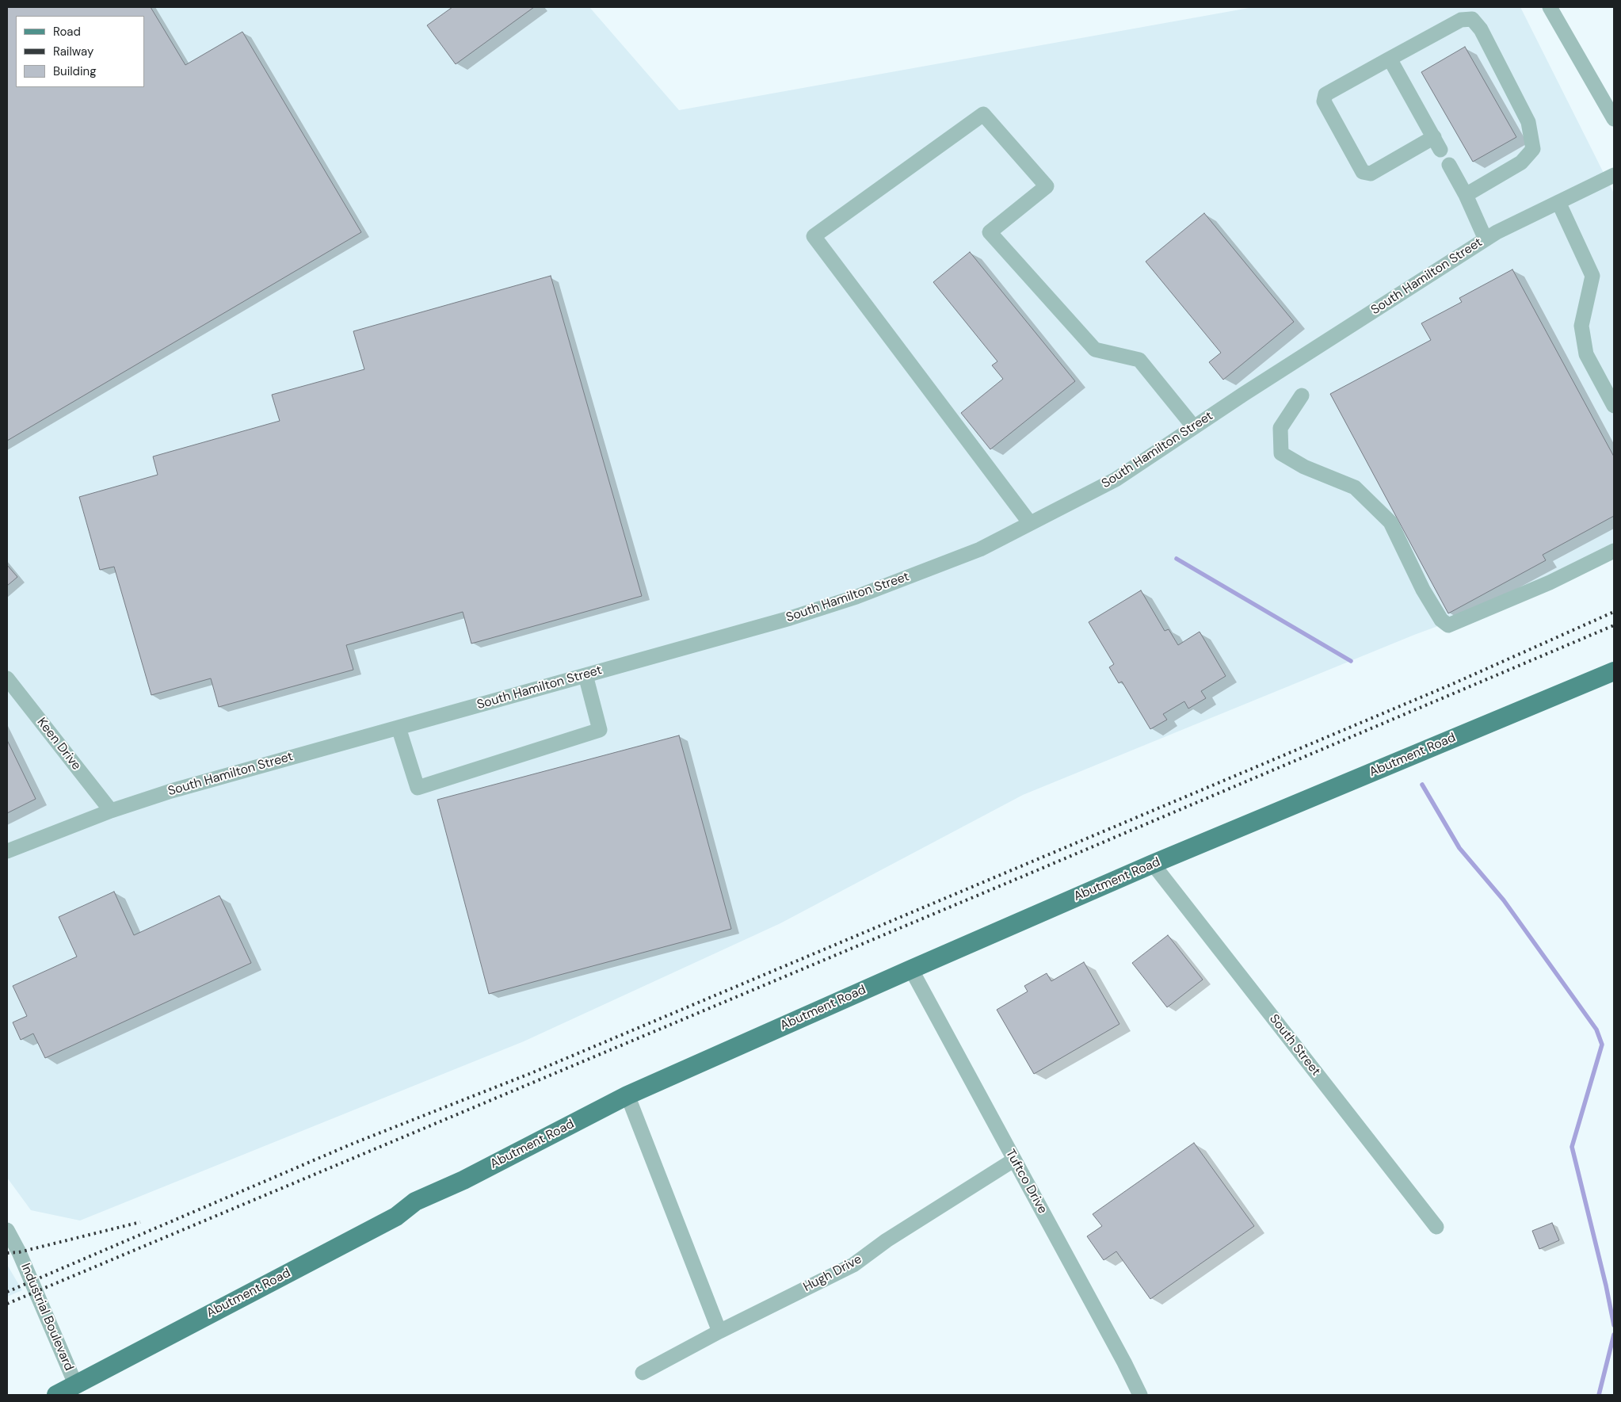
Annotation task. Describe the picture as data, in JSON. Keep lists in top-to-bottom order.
{
  "streets": {
    "main road": ["Abutment Road"],
    "street": [
      "South Hamilton Street",
      "Keen Drive",
      "South Street",
      "Tuftco Drive",
      "Hugh Drive",
      "Industrial Boulevard"
    ]
  },
  "crossings": [
    ["South Hamilton Street", "Keen Drive"],
    ["Abutment Road", "South Street"],
    ["Abutment Road", "Tuftco Drive"],
    ["Abutment Road", "Industrial Boulevard"],
    ["Tuftco Drive", "Hugh Drive"]
  ],
  "legend": ["Road", "Railway", "Building"]
}
